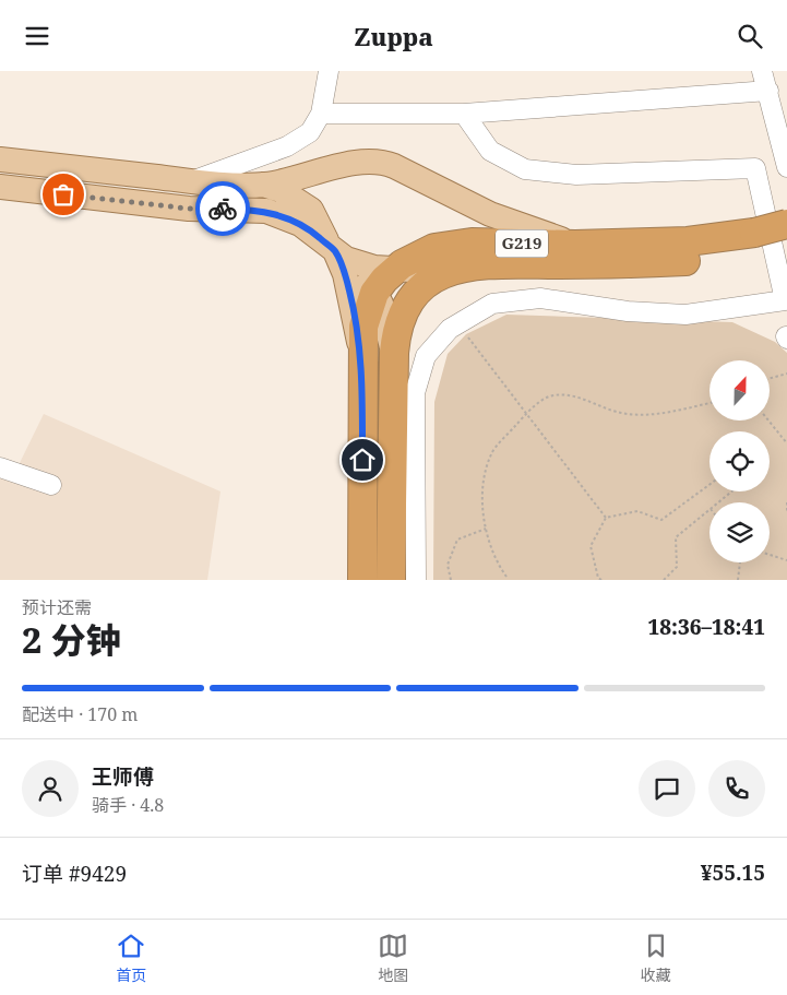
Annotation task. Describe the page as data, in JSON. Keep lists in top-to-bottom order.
{
  "streets": {
    "highway": ["G219"]
  },
  "north": "top",
  "page": {
    "header": "Zuppa",
    "heading": ["2 分钟", "预计还需", "18:36–18:41"],
    "panel": [
      "王师傅",
      "骑手 · 4.8",
      "订单 #9429",
      "¥55.15"
    ],
    "bar": "配送中 · 170 m",
    "tabs": ["首页", "地图", "收藏"]
  }
}
